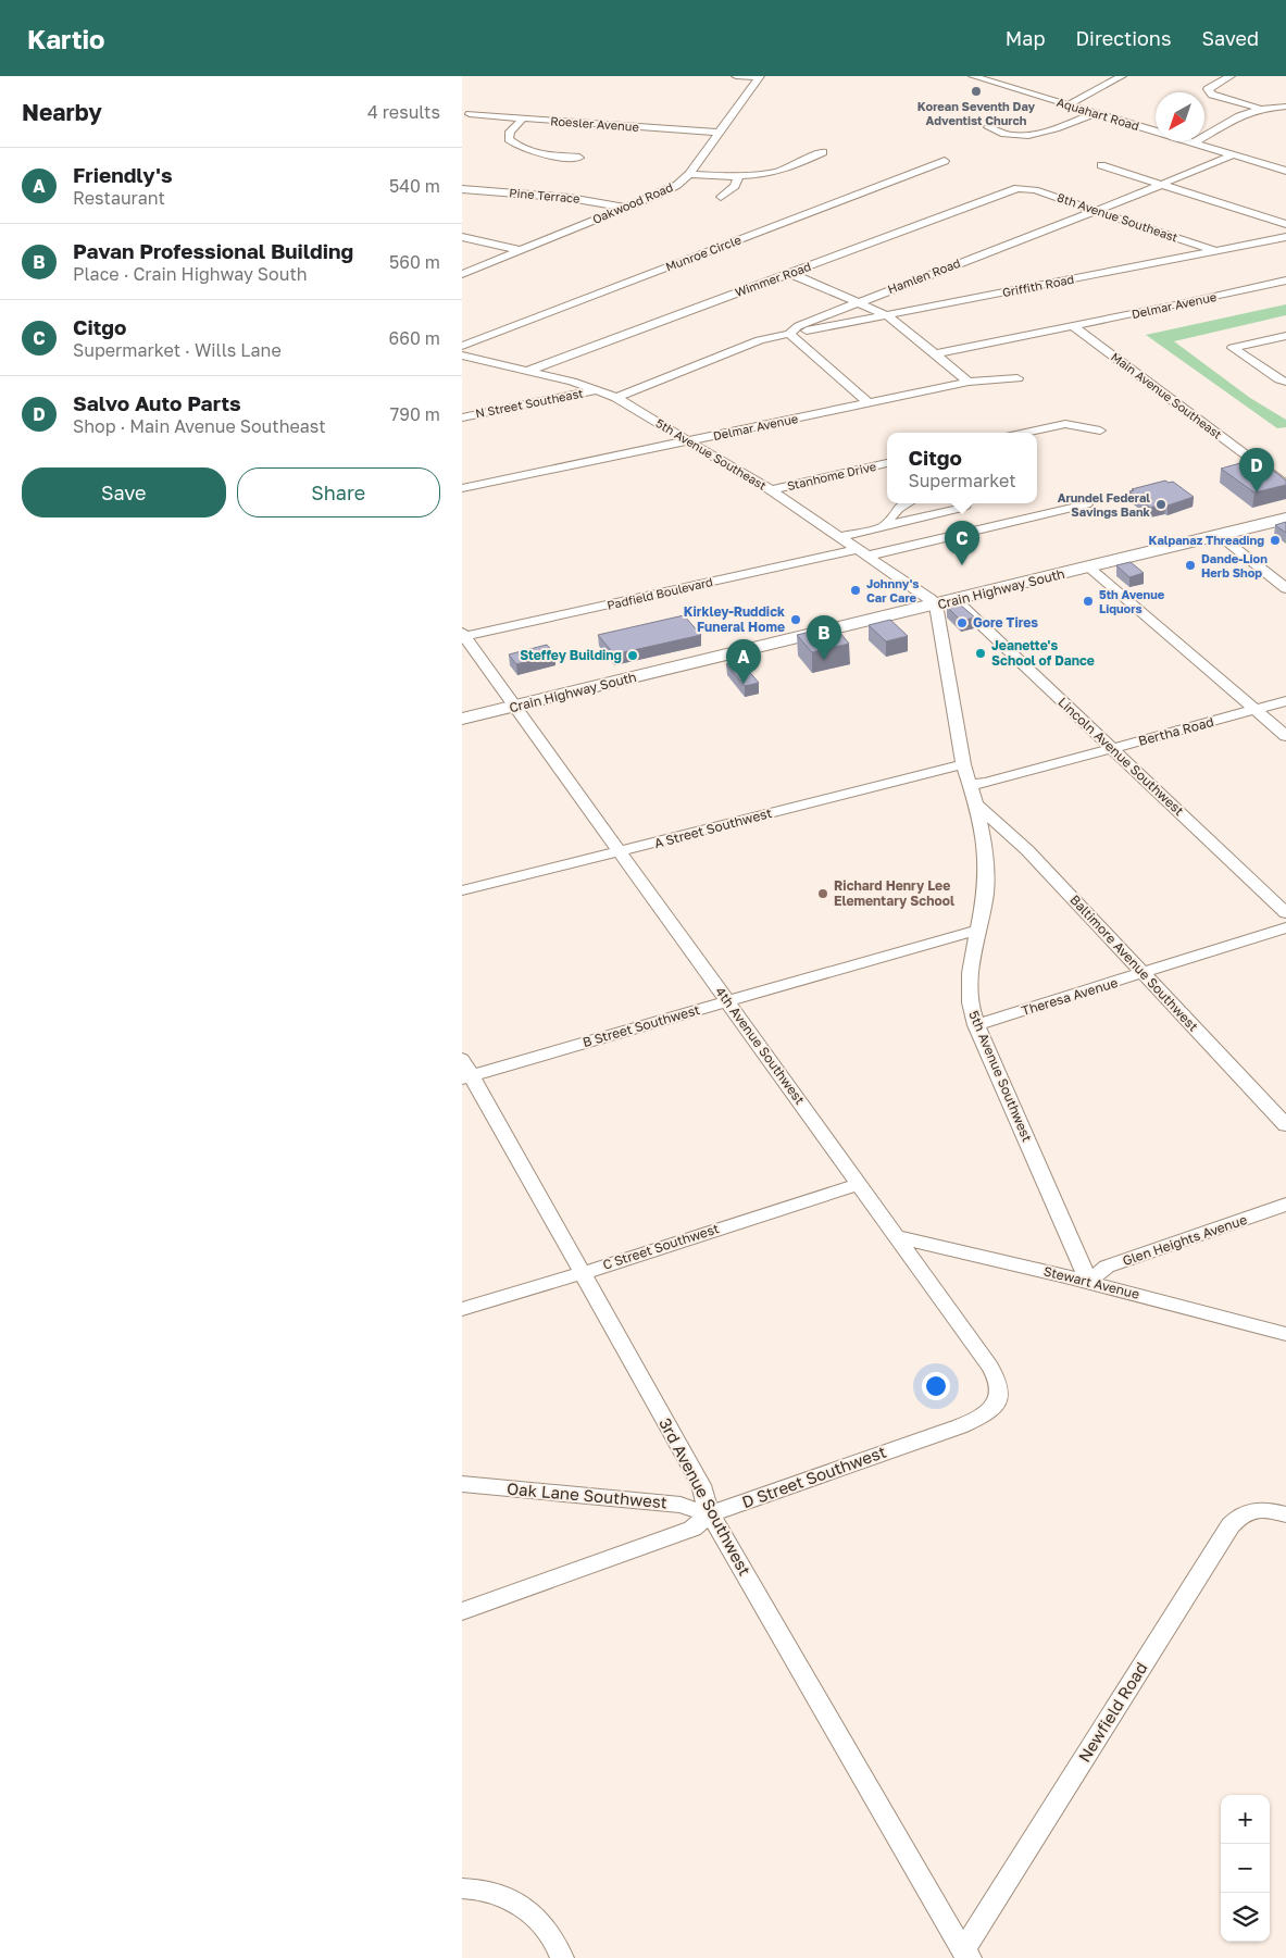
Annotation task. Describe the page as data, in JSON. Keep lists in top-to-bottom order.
{
  "streets": {
    "main road": ["Crain Highway South"],
    "street": [
      "Aquahart Road",
      "Roesler Avenue",
      "Pine Terrace",
      "Oakwood Road",
      "8th Avenue Southeast",
      "Munroe Circle",
      "Hamlen Road",
      "Wimmer Road",
      "Griffith Road",
      "Delmar Avenue",
      "Main Avenue Southeast",
      "N Street Southeast",
      "5th Avenue Southeast",
      "Stanhome Drive",
      "Padfield Boulevard",
      "Bertha Road",
      "Lincoln Avenue Southwest",
      "A Street Southwest",
      "Baltimore Avenue Southwest",
      "Theresa Avenue",
      "B Street Southwest",
      "4th Avenue Southwest",
      "5th Avenue Southwest",
      "Glen Heights Avenue",
      "C Street Southwest",
      "Stewart Avenue",
      "D Street Southwest",
      "Oak Lane Southwest",
      "3rd Avenue Southwest",
      "Newfield Road"
    ]
  },
  "crossings": [
    ["Aquahart Road", "Hamlen Road"],
    ["Roesler Avenue", "Oakwood Road"],
    ["Pine Terrace", "Oakwood Road"],
    ["8th Avenue Southeast", "Hamlen Road"],
    ["8th Avenue Southeast", "Wimmer Road"],
    ["8th Avenue Southeast", "Griffith Road"],
    ["Hamlen Road", "Griffith Road"],
    ["Hamlen Road", "5th Avenue Southeast"],
    ["Wimmer Road", "5th Avenue Southeast"],
    ["Delmar Avenue", "Main Avenue Southeast"],
    ["Delmar Avenue", "5th Avenue Southeast"],
    ["N Street Southeast", "5th Avenue Southeast"],
    ["5th Avenue Southeast", "Stanhome Drive"],
    ["5th Avenue Southeast", "Crain Highway South"],
    ["5th Avenue Southeast", "Padfield Boulevard"],
    ["5th Avenue Southeast", "5th Avenue Southwest"],
    ["Crain Highway South", "Lincoln Avenue Southwest"],
    ["Crain Highway South", "4th Avenue Southwest"],
    ["Crain Highway South", "5th Avenue Southwest"],
    ["Padfield Boulevard", "4th Avenue Southwest"],
    ["Bertha Road", "Lincoln Avenue Southwest"],
    ["Bertha Road", "5th Avenue Southwest"],
    ["A Street Southwest", "4th Avenue Southwest"],
    ["A Street Southwest", "5th Avenue Southwest"],
    ["Baltimore Avenue Southwest", "Theresa Avenue"],
    ["Baltimore Avenue Southwest", "5th Avenue Southwest"],
    ["Theresa Avenue", "5th Avenue Southwest"],
    ["B Street Southwest", "4th Avenue Southwest"],
    ["B Street Southwest", "5th Avenue Southwest"],
    ["B Street Southwest", "3rd Avenue Southwest"],
    ["4th Avenue Southwest", "C Street Southwest"],
    ["4th Avenue Southwest", "Stewart Avenue"],
    ["4th Avenue Southwest", "D Street Southwest"],
    ["5th Avenue Southwest", "Glen Heights Avenue"],
    ["5th Avenue Southwest", "Stewart Avenue"],
    ["Glen Heights Avenue", "Stewart Avenue"],
    ["C Street Southwest", "3rd Avenue Southwest"],
    ["D Street Southwest", "Oak Lane Southwest"],
    ["D Street Southwest", "3rd Avenue Southwest"],
    ["Oak Lane Southwest", "3rd Avenue Southwest"],
    ["3rd Avenue Southwest", "Newfield Road"]
  ],
  "places": [
    "Korean Seventh Day Adventist Church",
    "Arundel Federal Savings Bank",
    "Kalpanaz Threading",
    "Dande-Lion Herb Shop",
    "Johnny's Car Care",
    "5th Avenue Liquors",
    "Kirkley-Ruddick Funeral Home",
    "Gore Tires",
    "Jeanette's School of Dance",
    "Steffey Building",
    "Richard Henry Lee Elementary School"
  ],
  "north": "bottom left",
  "page": {
    "header": "Kartio",
    "nav": ["Map", "Directions", "Saved"],
    "heading": ["Nearby", "4 results"],
    "list": [
      {
        "mark": "A",
        "name": "Friendly's",
        "note": "Restaurant",
        "value": "540 m"
      },
      {
        "mark": "B",
        "name": "Pavan Professional Building",
        "note": "Place · Crain Highway South",
        "value": "560 m"
      },
      {
        "mark": "C",
        "name": "Citgo",
        "note": "Supermarket · Wills Lane",
        "value": "660 m"
      },
      {
        "mark": "D",
        "name": "Salvo Auto Parts",
        "note": "Shop · Main Avenue Southeast",
        "value": "790 m"
      }
    ],
    "popup": ["Citgo", "Supermarket"],
    "pins": [
      "D",
      "C",
      "B",
      "A"
    ],
    "buttons": ["Save", "Share"],
    "map_buttons": ["+", "−"]
  }
}
